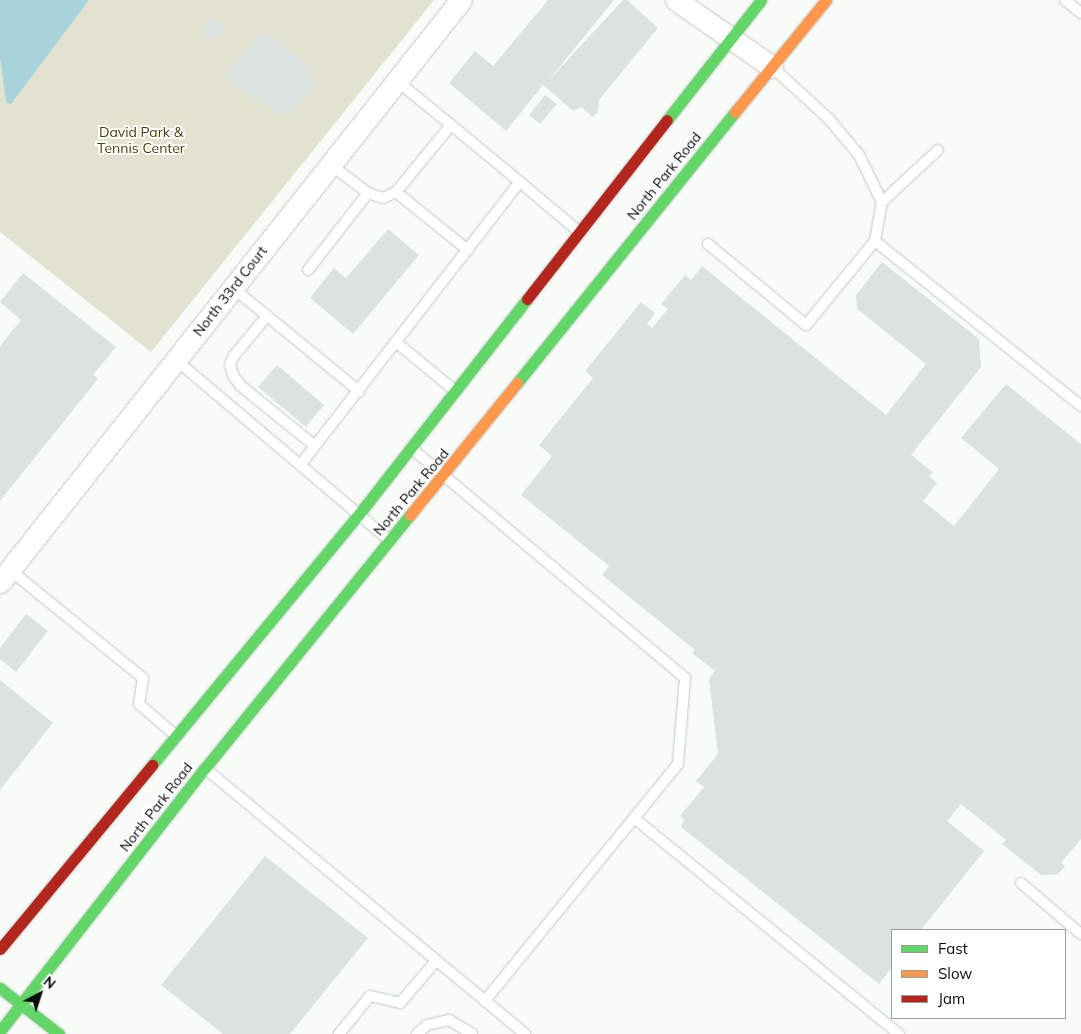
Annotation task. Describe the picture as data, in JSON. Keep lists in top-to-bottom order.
{
  "streets": {
    "main road": ["North Park Road"],
    "street": ["North 33rd Court"]
  },
  "parks": ["David Park & Tennis Center"],
  "legend": ["Fast", "Slow", "Jam"],
  "north": "top right"
}
